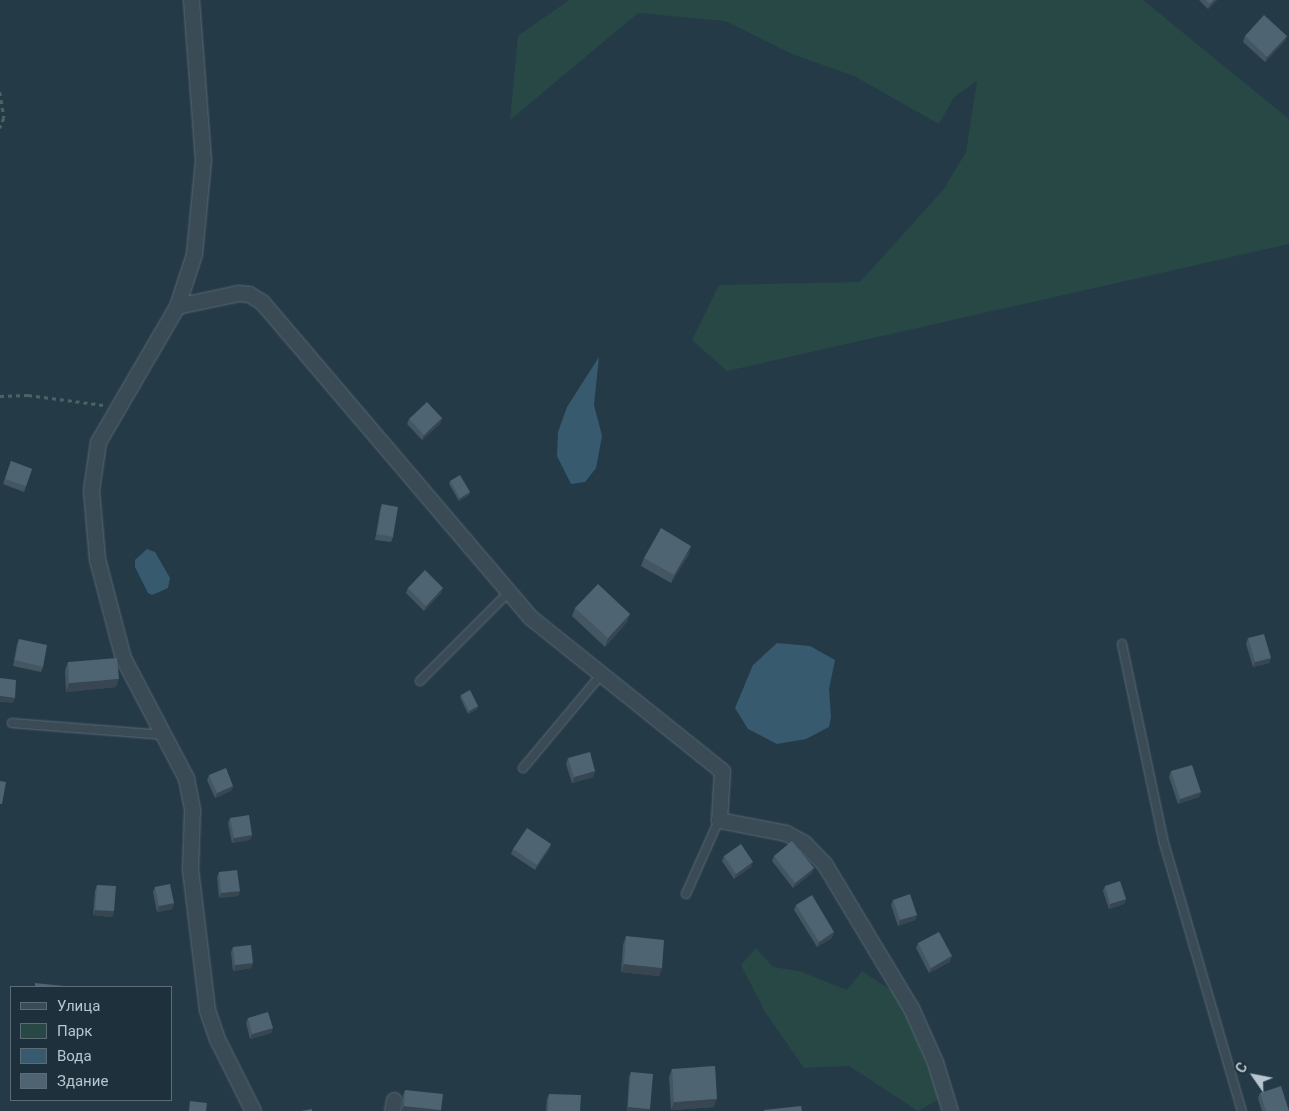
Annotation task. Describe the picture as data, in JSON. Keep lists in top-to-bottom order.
{
  "legend": [
    "Улица",
    "Парк",
    "Вода",
    "Здание"
  ],
  "north": "top left"
}
